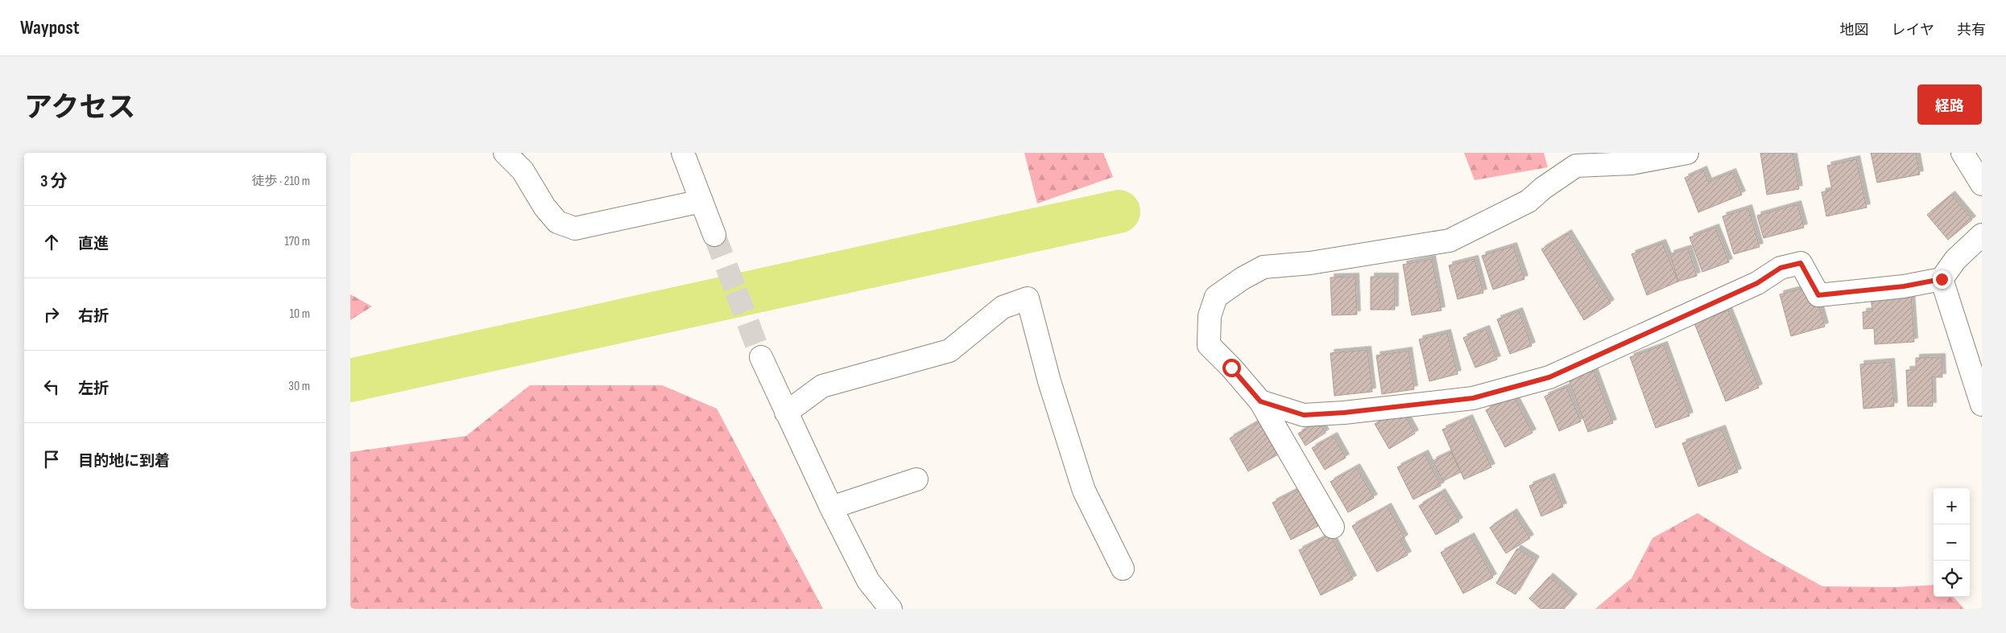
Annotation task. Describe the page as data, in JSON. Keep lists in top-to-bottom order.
{
  "page": {
    "header": "Waypost",
    "nav": ["地図", "レイヤ", "共有"],
    "title": "アクセス",
    "buttons": "経路",
    "heading": ["3 分", "徒歩 · 210 m"],
    "list": [
      ["直進", "170 m"],
      ["右折", "10 m"],
      ["左折", "30 m"],
      "目的地に到着"
    ],
    "map_buttons": ["+", "−"]
  }
}
